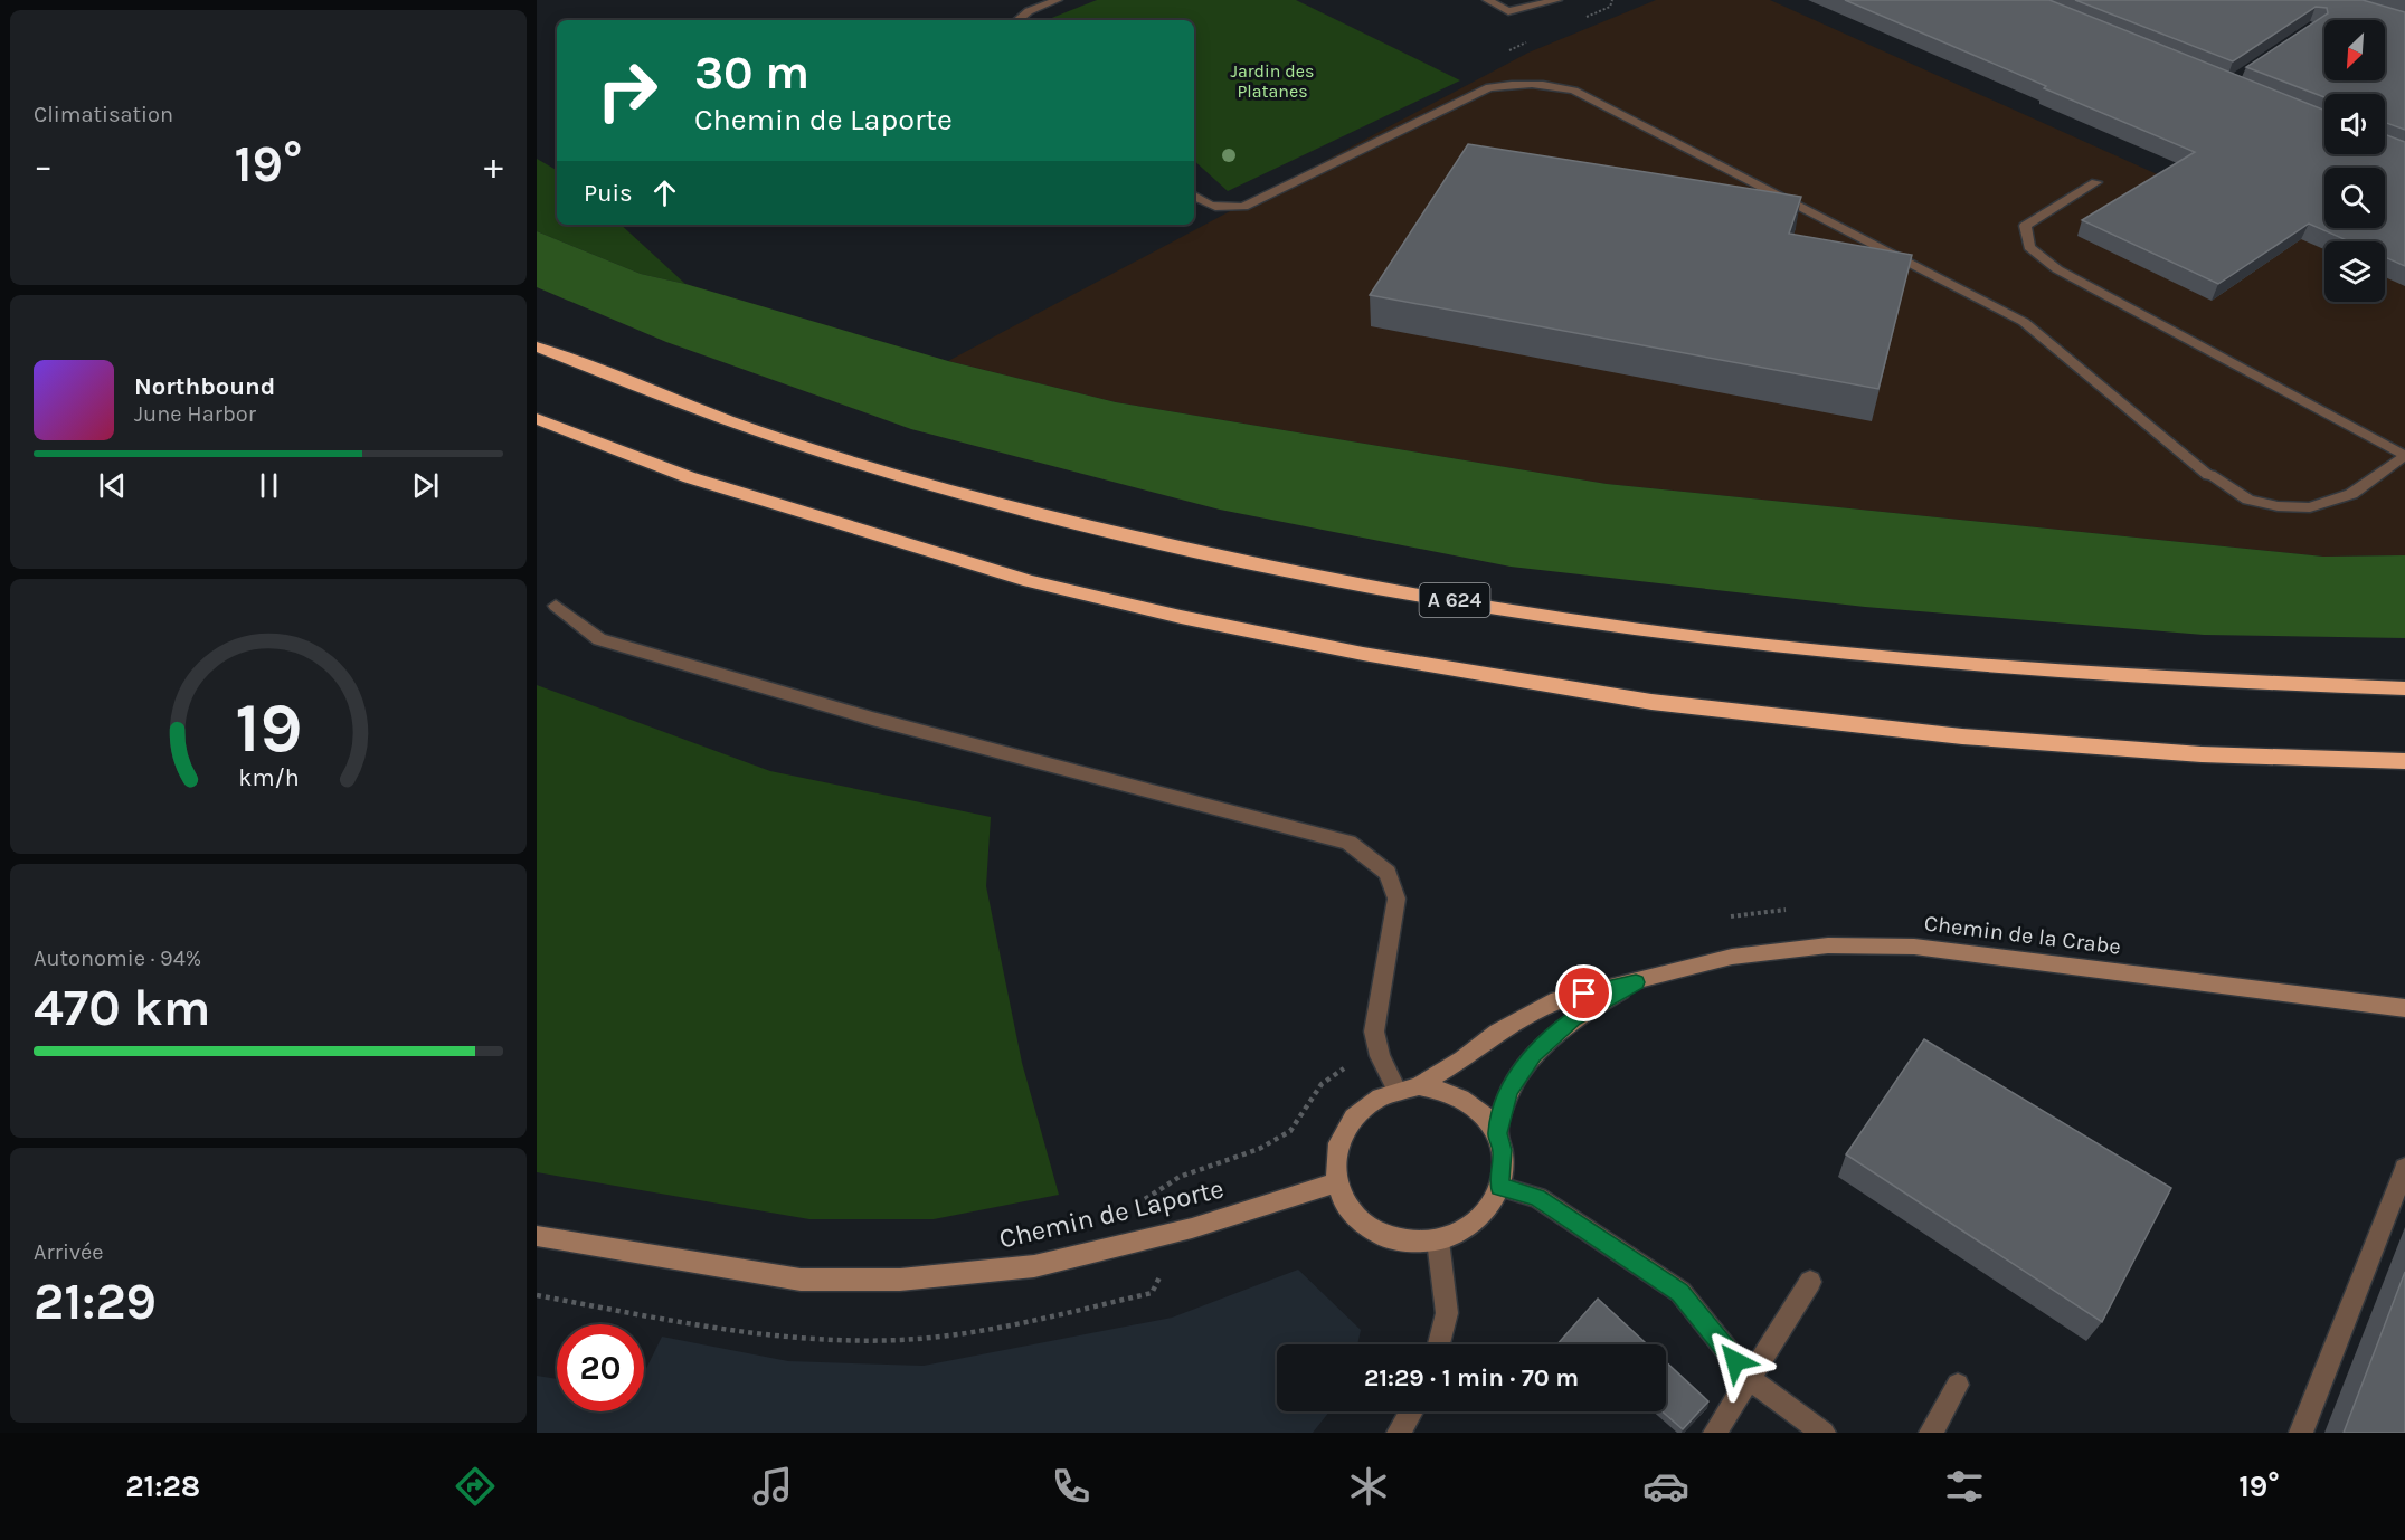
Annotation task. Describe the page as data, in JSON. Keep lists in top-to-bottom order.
{
  "streets": {
    "highway": ["A 624"],
    "street": ["Chemin de la Crabe", "Chemin de Laporte"]
  },
  "crossings": [
    ["Chemin de la Crabe", "Chemin de Laporte"]
  ],
  "parks": ["Jardin des Platanes"],
  "north": "bottom left",
  "page": {
    "tile": [
      "Climatisation",
      ["Autonomie · 94%", "470 km"],
      ["Arrivée", "21:29"]
    ],
    "turn": ["30 m", "Chemin de Laporte"],
    "heat": ["−", "19°", "+"],
    "then": "Puis",
    "song": ["Northbound", "June Harbor"],
    "limit": "20",
    "trip": "21:29 · 1 min · 70 m",
    "tabs": ["21:28", "19°"],
    "gauge": ["19", "km/h"]
  }
}
